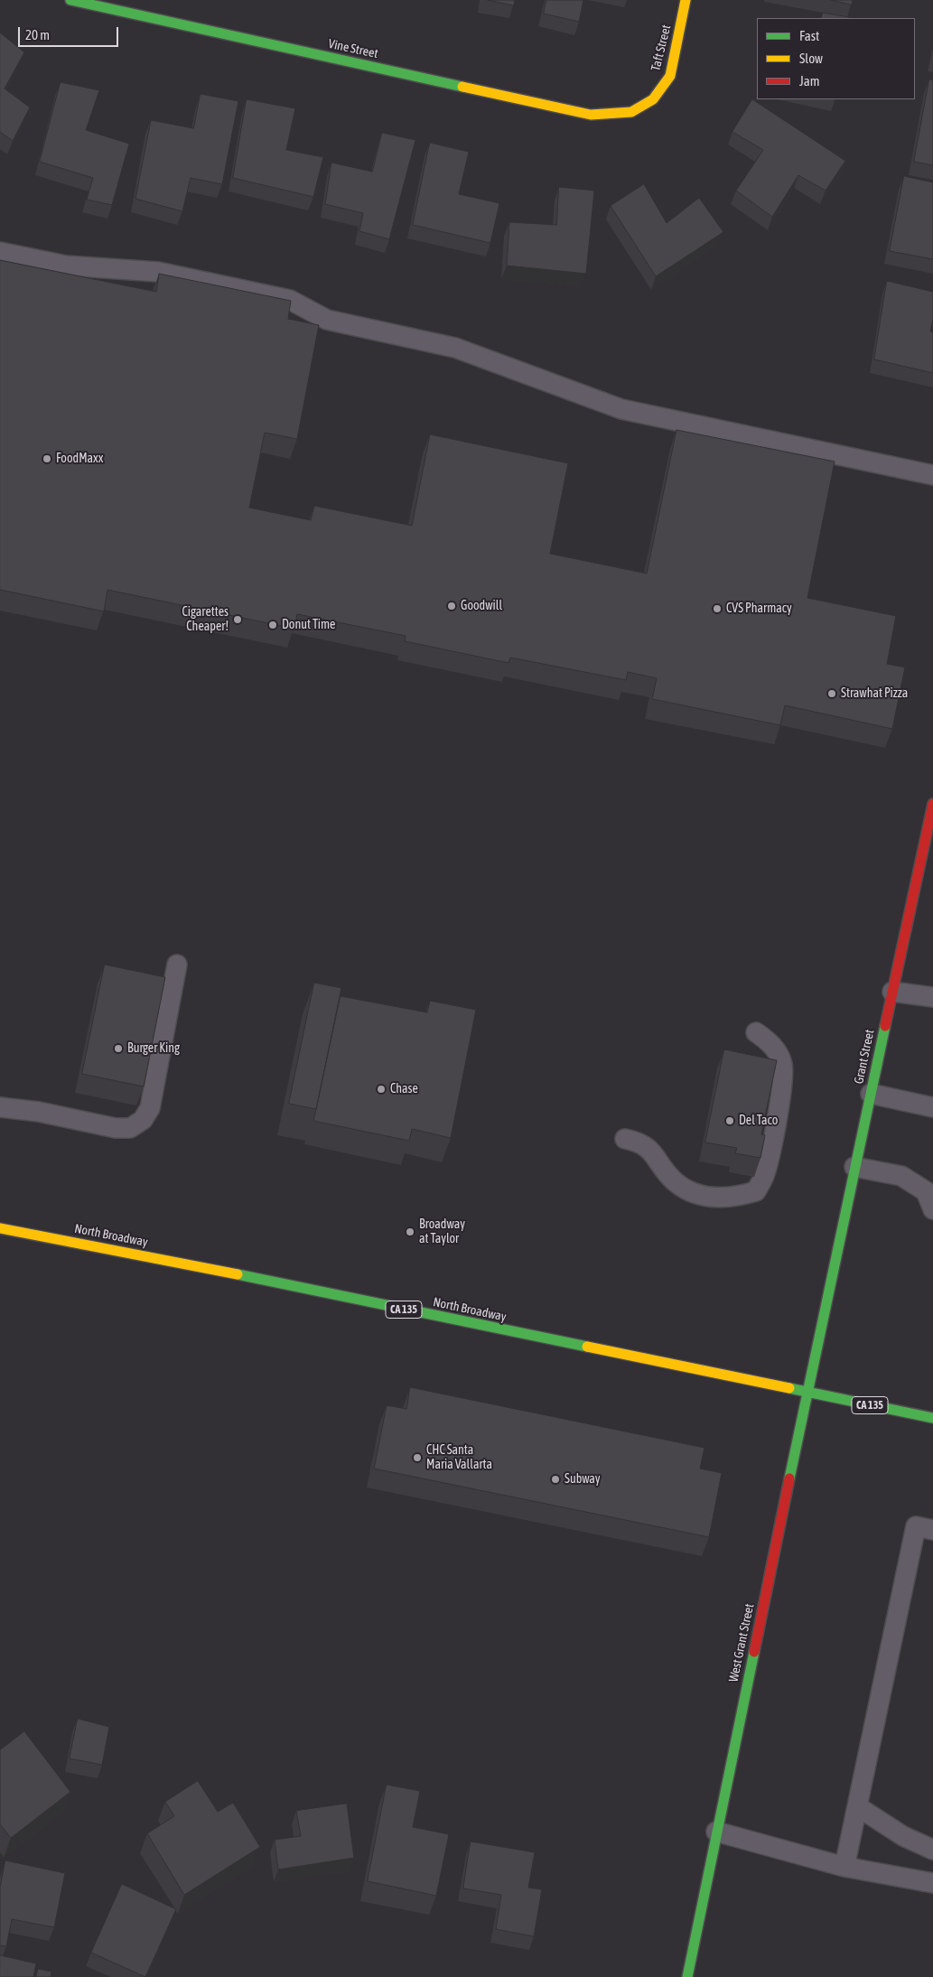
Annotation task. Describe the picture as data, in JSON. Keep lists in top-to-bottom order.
{
  "streets": {
    "street": [
      "Taft Street",
      "Vine Street",
      "Grant Street",
      "North Broadway",
      "CA 135",
      "West Grant Street"
    ]
  },
  "crossings": [
    ["Taft Street", "Vine Street"],
    ["Grant Street", "West Grant Street"],
    ["North Broadway", "West Grant Street"]
  ],
  "places": [
    "FoodMaxx",
    "Goodwill",
    "CVS Pharmacy",
    "Cigarettes Cheaper!",
    "Donut Time",
    "Strawhat Pizza",
    "Burger King",
    "Chase",
    "Del Taco",
    "Broadway at Taylor",
    "CHC Santa Maria Vallarta",
    "Subway"
  ],
  "legend": ["Fast", "Slow", "Jam"],
  "scale_bar": "20 m"
}
